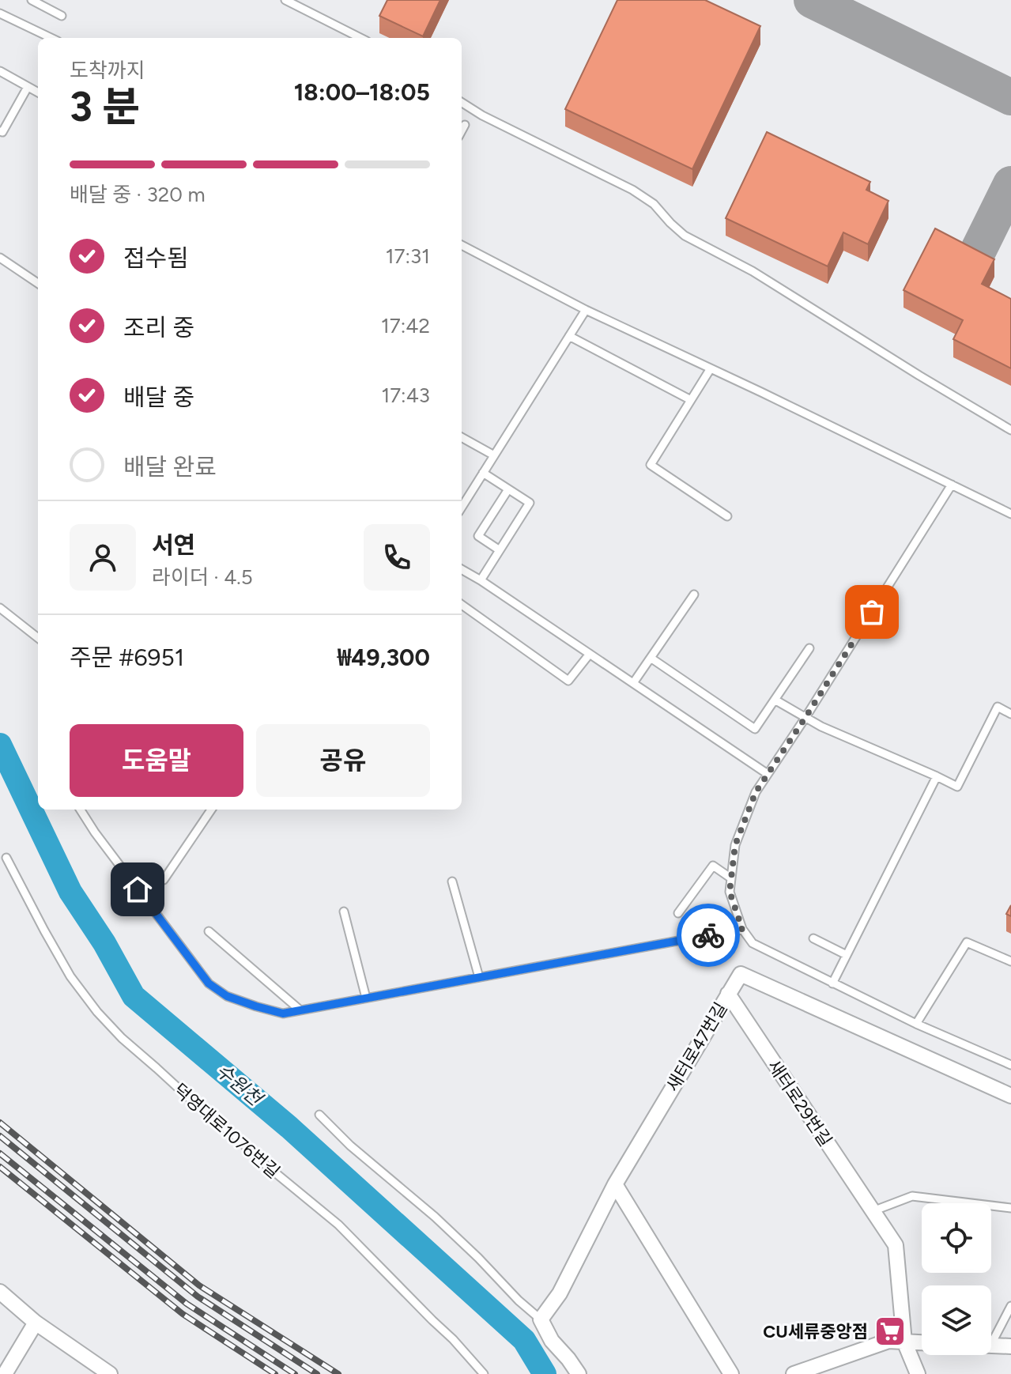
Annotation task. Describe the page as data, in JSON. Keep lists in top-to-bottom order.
{
  "streets": {
    "street": ["새터로47번길", "새터로29번길"],
    "lane": ["덕영대로1076번길"]
  },
  "crossings": [
    ["새터로47번길", "새터로29번길"]
  ],
  "water": ["수원천"],
  "places": {
    "supermarket": ["CU세류중앙점"]
  },
  "page": {
    "heading": ["3 분", "도착까지", "18:00–18:05"],
    "panel": [
      "서연",
      "라이더 · 4.5",
      "주문 #6951",
      "₩49,300"
    ],
    "bar": "배달 중 · 320 m",
    "list": [
      ["접수됨", "17:31"],
      ["조리 중", "17:42"],
      ["배달 중", "17:43"],
      "배달 완료"
    ],
    "buttons": ["도움말", "공유"]
  }
}
